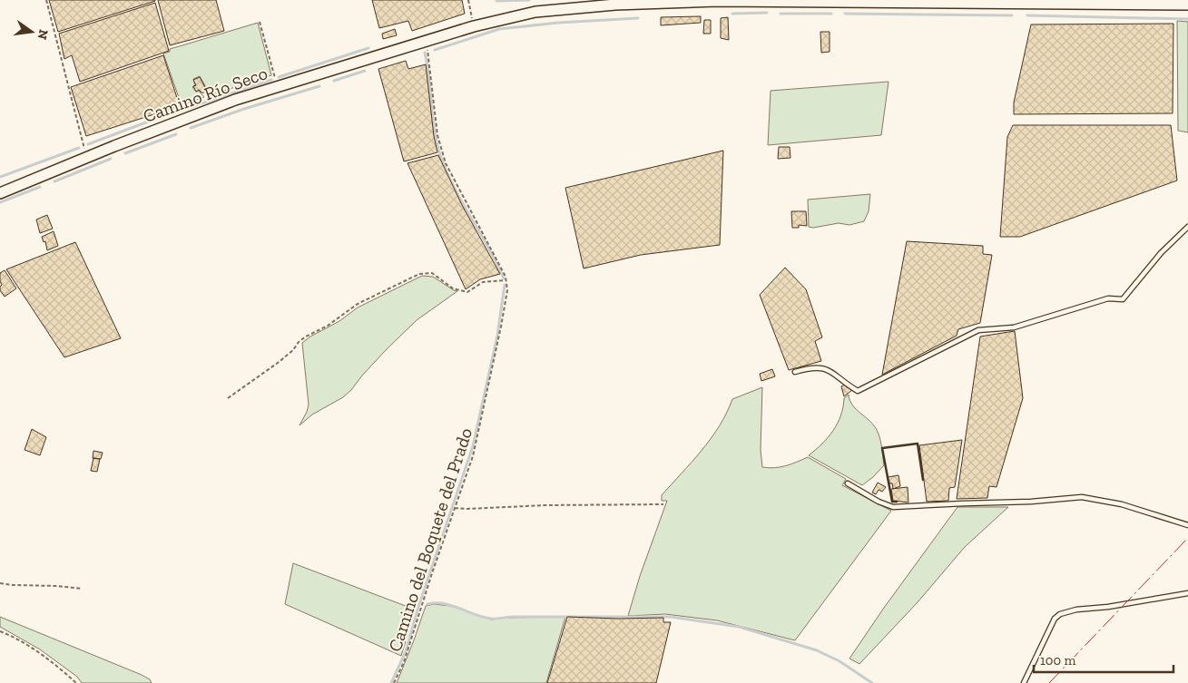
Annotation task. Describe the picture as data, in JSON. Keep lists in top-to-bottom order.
{
  "streets": {
    "street": ["Camino Río Seco"],
    "path": ["Camino del Boquete del Prado"]
  },
  "crossings": [
    ["Camino Río Seco", "Camino del Boquete del Prado"]
  ],
  "scale_bar": "100 m",
  "north": "right"
}
